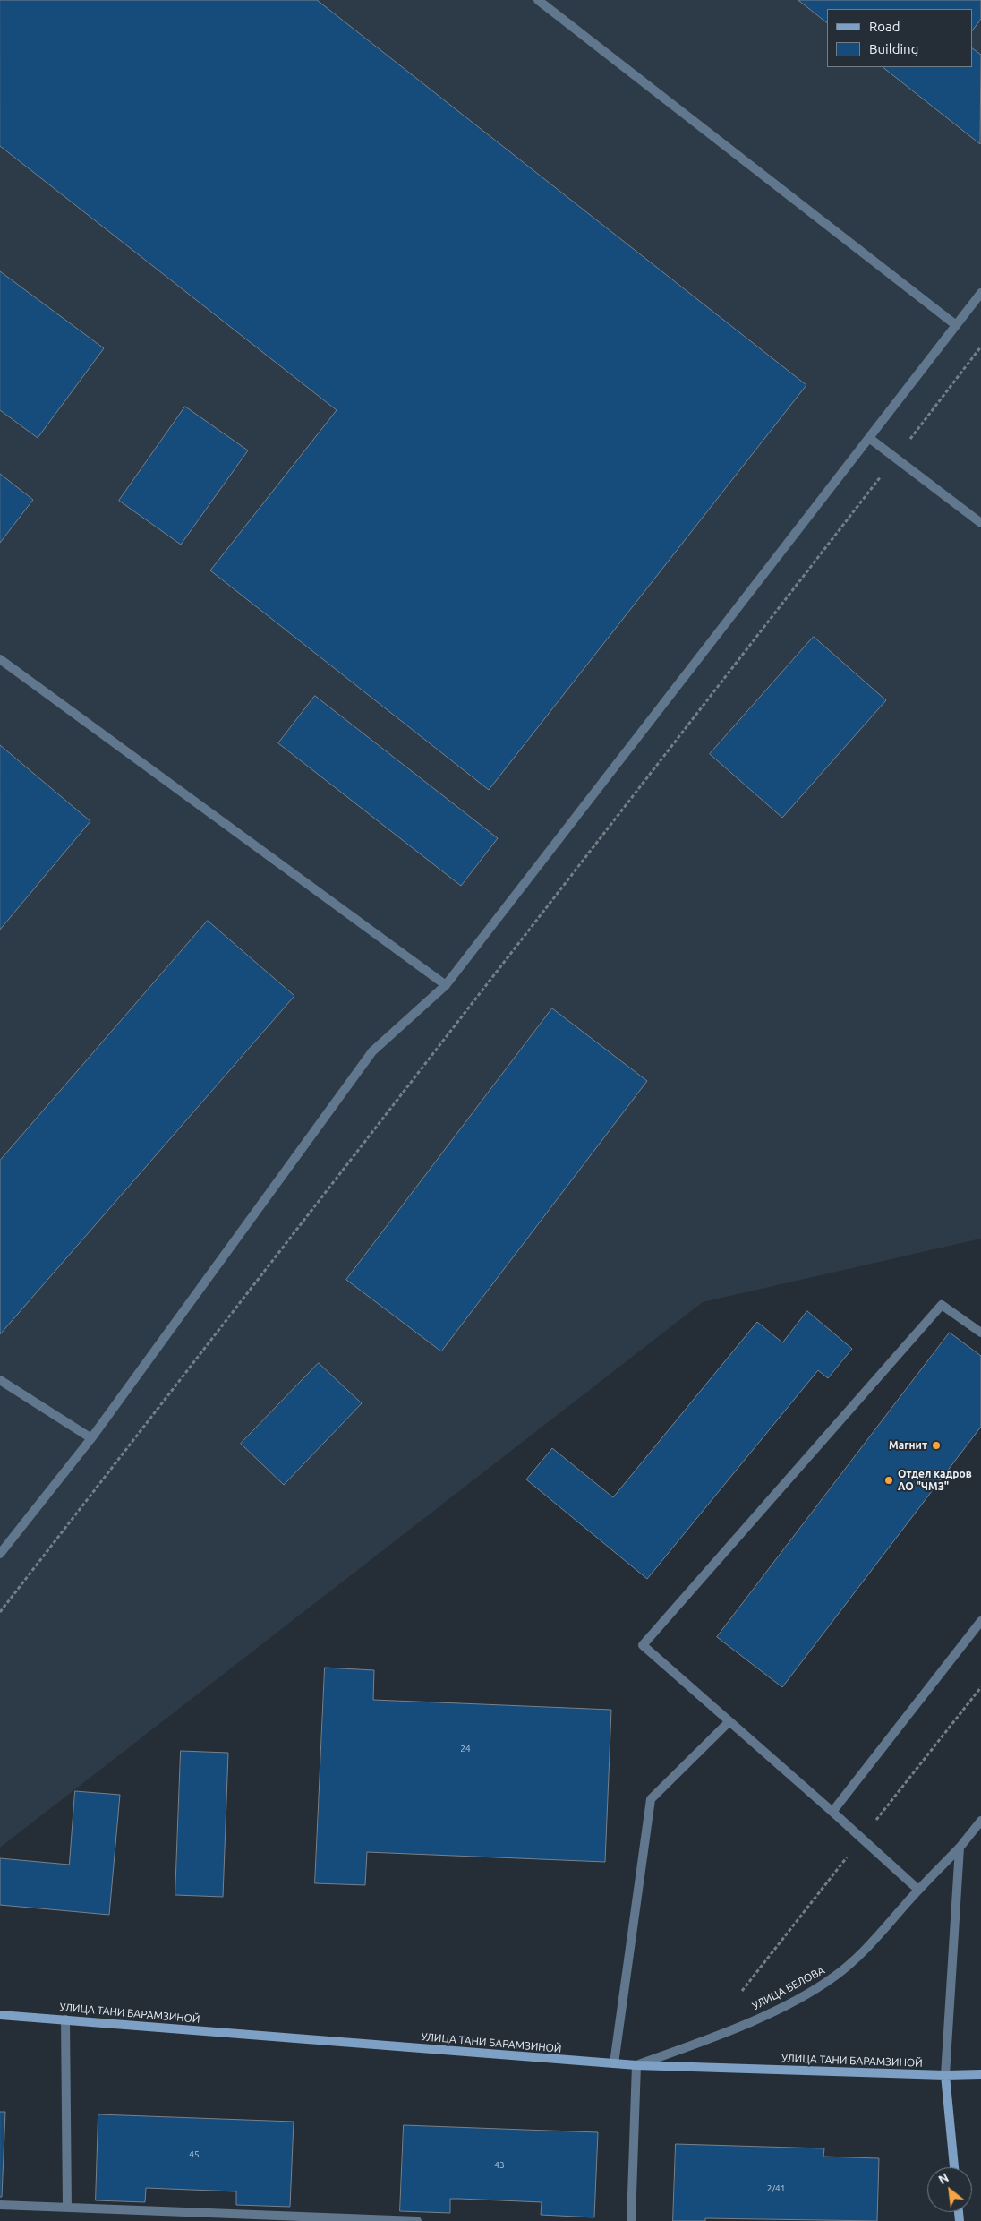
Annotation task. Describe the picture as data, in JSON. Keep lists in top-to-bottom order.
{
  "streets": {
    "street": ["УЛИЦА БЕЛОВА", "УЛИЦА ТАНИ БАРАМЗИНОЙ"]
  },
  "crossings": [
    ["УЛИЦА БЕЛОВА", "УЛИЦА ТАНИ БАРАМЗИНОЙ"]
  ],
  "places": ["Магнит", "Отдел кадров АО \"ЧМЗ\""],
  "house_numbers": [
    "24",
    "45",
    "43",
    "2/41"
  ],
  "legend": ["Road", "Building"],
  "north": "top left"
}
